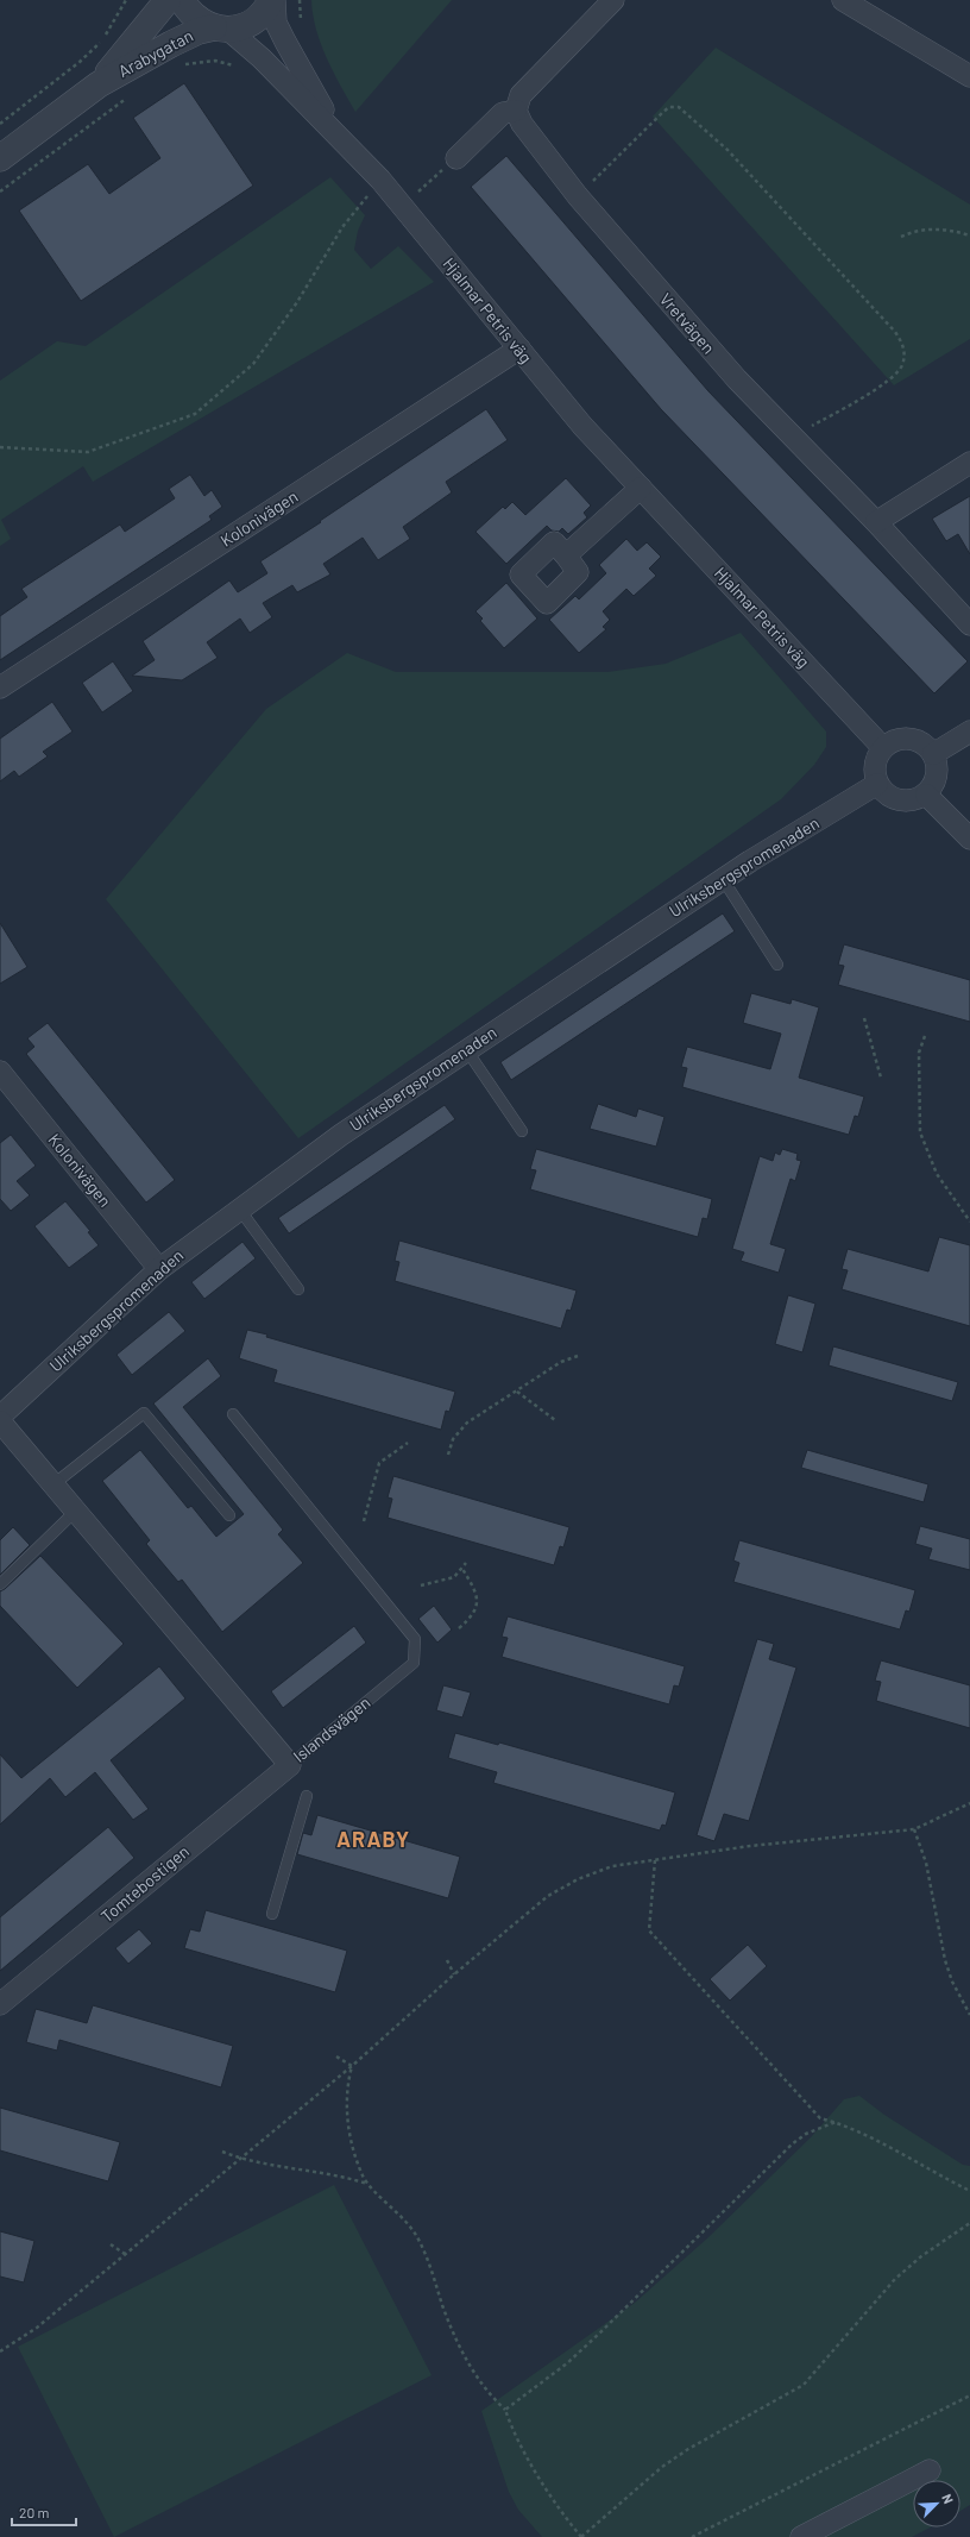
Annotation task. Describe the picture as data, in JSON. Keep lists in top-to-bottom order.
{
  "streets": {
    "street": [
      "Arabygatan",
      "Hjalmar Petris väg",
      "Vretvägen",
      "Kolonivägen",
      "Ulriksbergspromenaden",
      "Islandsvägen",
      "Tomtebostigen"
    ]
  },
  "crossings": [
    ["Arabygatan", "Hjalmar Petris väg"],
    ["Hjalmar Petris väg", "Kolonivägen"],
    ["Hjalmar Petris väg", "Ulriksbergspromenaden"],
    ["Kolonivägen", "Ulriksbergspromenaden"],
    ["Islandsvägen", "Tomtebostigen"]
  ],
  "districts": ["ARABY"],
  "scale_bar": "20 m",
  "north": "top right"
}
